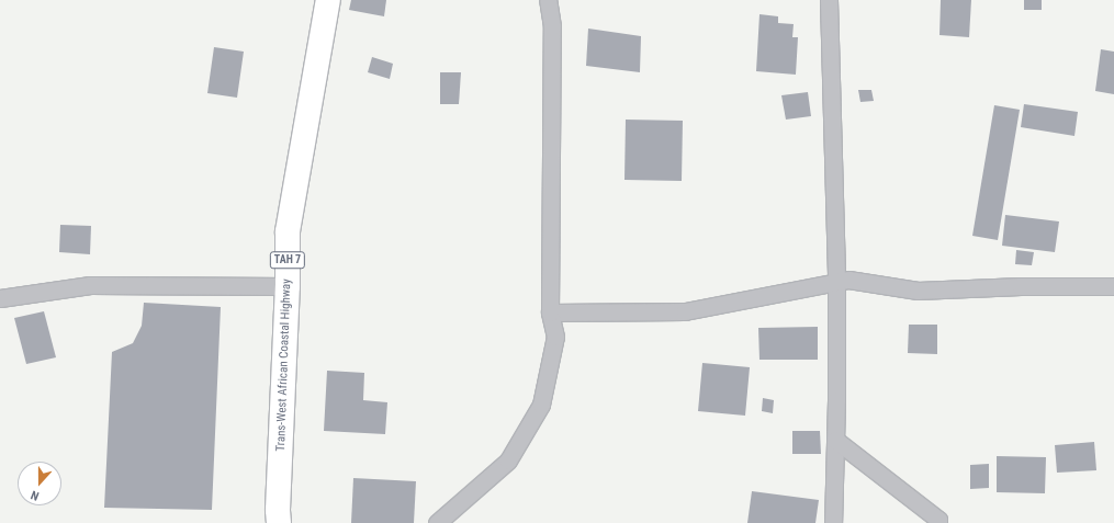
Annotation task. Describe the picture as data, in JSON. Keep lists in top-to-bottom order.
{
  "streets": {
    "highway": ["TAH 7", "Trans-West African Coastal Highway"]
  },
  "north": "bottom"
}
